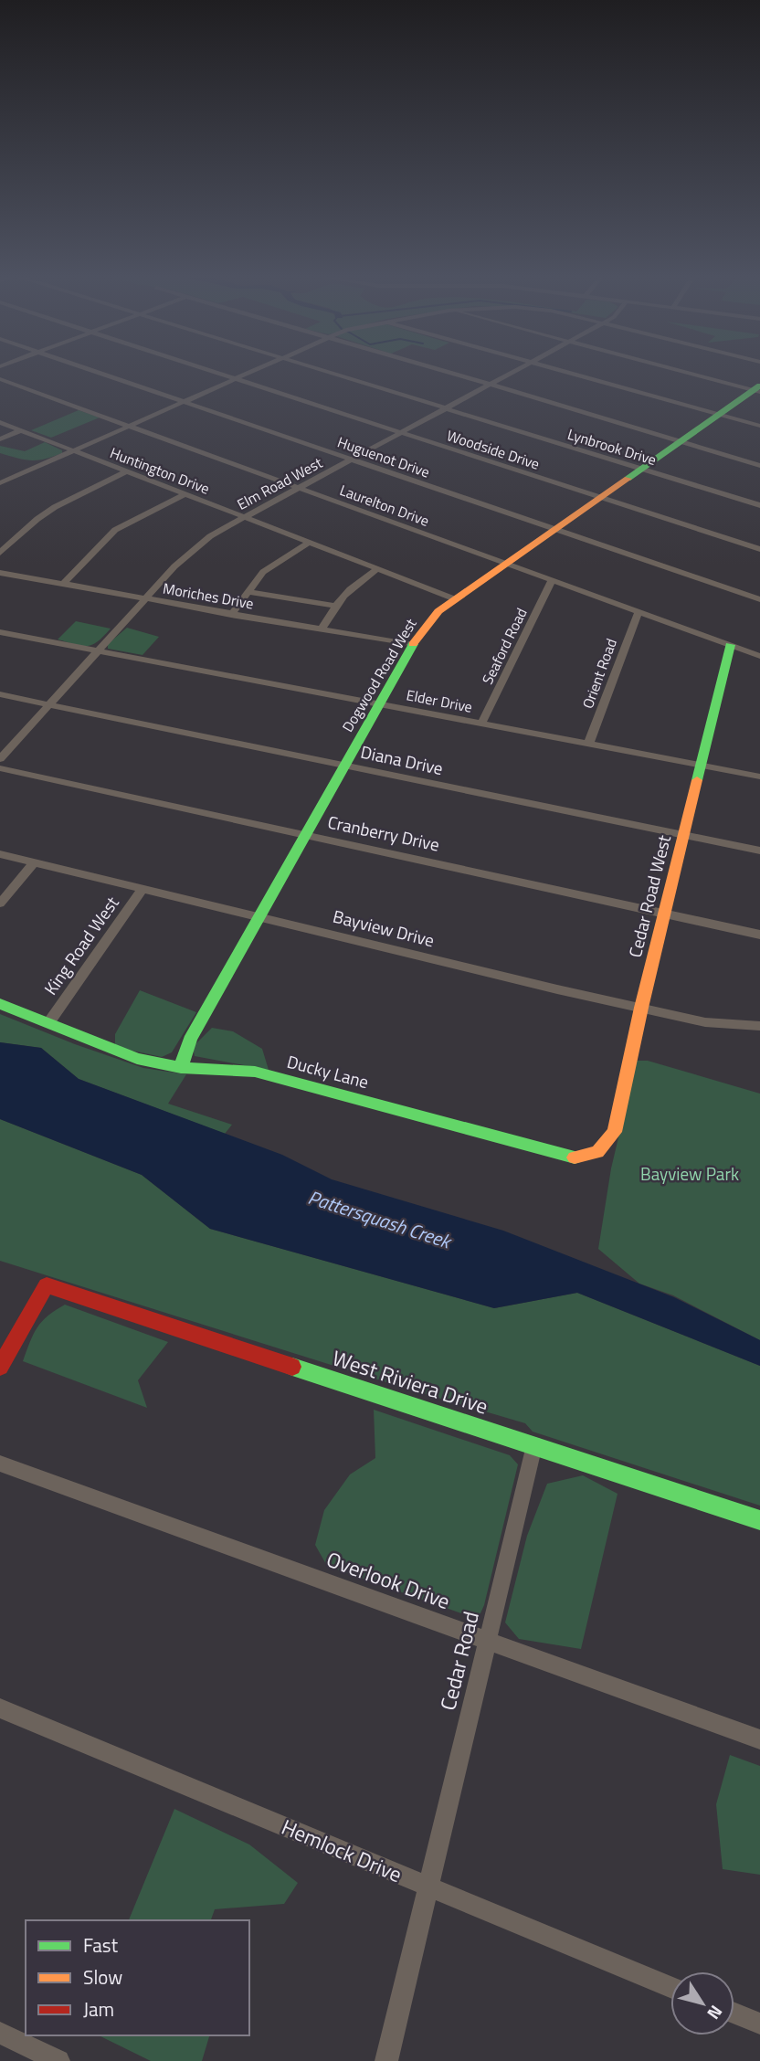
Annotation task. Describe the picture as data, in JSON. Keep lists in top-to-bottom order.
{
  "streets": {
    "street": [
      "Lynbrook Drive",
      "Woodside Drive",
      "Huguenot Drive",
      "Huntington Drive",
      "Elm Road West",
      "Laurelton Drive",
      "Moriches Drive",
      "Seaford Road",
      "Orient Road",
      "Dogwood Road West",
      "Elder Drive",
      "Diana Drive",
      "Cranberry Drive",
      "Cedar Road West",
      "Bayview Drive",
      "King Road West",
      "Ducky Lane",
      "West Riviera Drive",
      "Overlook Drive",
      "Cedar Road",
      "Hemlock Drive"
    ]
  },
  "crossings": [
    ["Lynbrook Drive", "Elm Road West"],
    ["Lynbrook Drive", "Dogwood Road West"],
    ["Woodside Drive", "Elm Road West"],
    ["Woodside Drive", "Dogwood Road West"],
    ["Huguenot Drive", "Elm Road West"],
    ["Huguenot Drive", "Dogwood Road West"],
    ["Huntington Drive", "Elm Road West"],
    ["Huntington Drive", "Dogwood Road West"],
    ["Elm Road West", "Laurelton Drive"],
    ["Elm Road West", "Moriches Drive"],
    ["Elm Road West", "Elder Drive"],
    ["Elm Road West", "Diana Drive"],
    ["Laurelton Drive", "Seaford Road"],
    ["Laurelton Drive", "Orient Road"],
    ["Laurelton Drive", "Dogwood Road West"],
    ["Laurelton Drive", "Cedar Road West"],
    ["Moriches Drive", "Dogwood Road West"],
    ["Seaford Road", "Elder Drive"],
    ["Orient Road", "Elder Drive"],
    ["Dogwood Road West", "Elder Drive"],
    ["Dogwood Road West", "Diana Drive"],
    ["Dogwood Road West", "Cranberry Drive"],
    ["Dogwood Road West", "Bayview Drive"],
    ["Dogwood Road West", "Ducky Lane"],
    ["Elder Drive", "Cedar Road West"],
    ["Diana Drive", "Cedar Road West"],
    ["Cranberry Drive", "Cedar Road West"],
    ["Cedar Road West", "Bayview Drive"],
    ["Cedar Road West", "Ducky Lane"],
    ["Bayview Drive", "King Road West"],
    ["King Road West", "Ducky Lane"],
    ["West Riviera Drive", "Cedar Road"],
    ["Overlook Drive", "Cedar Road"],
    ["Cedar Road", "Hemlock Drive"]
  ],
  "water": ["Pattersquash Creek"],
  "parks": ["Bayview Park"],
  "legend": ["Fast", "Slow", "Jam"],
  "north": "bottom right"
}
